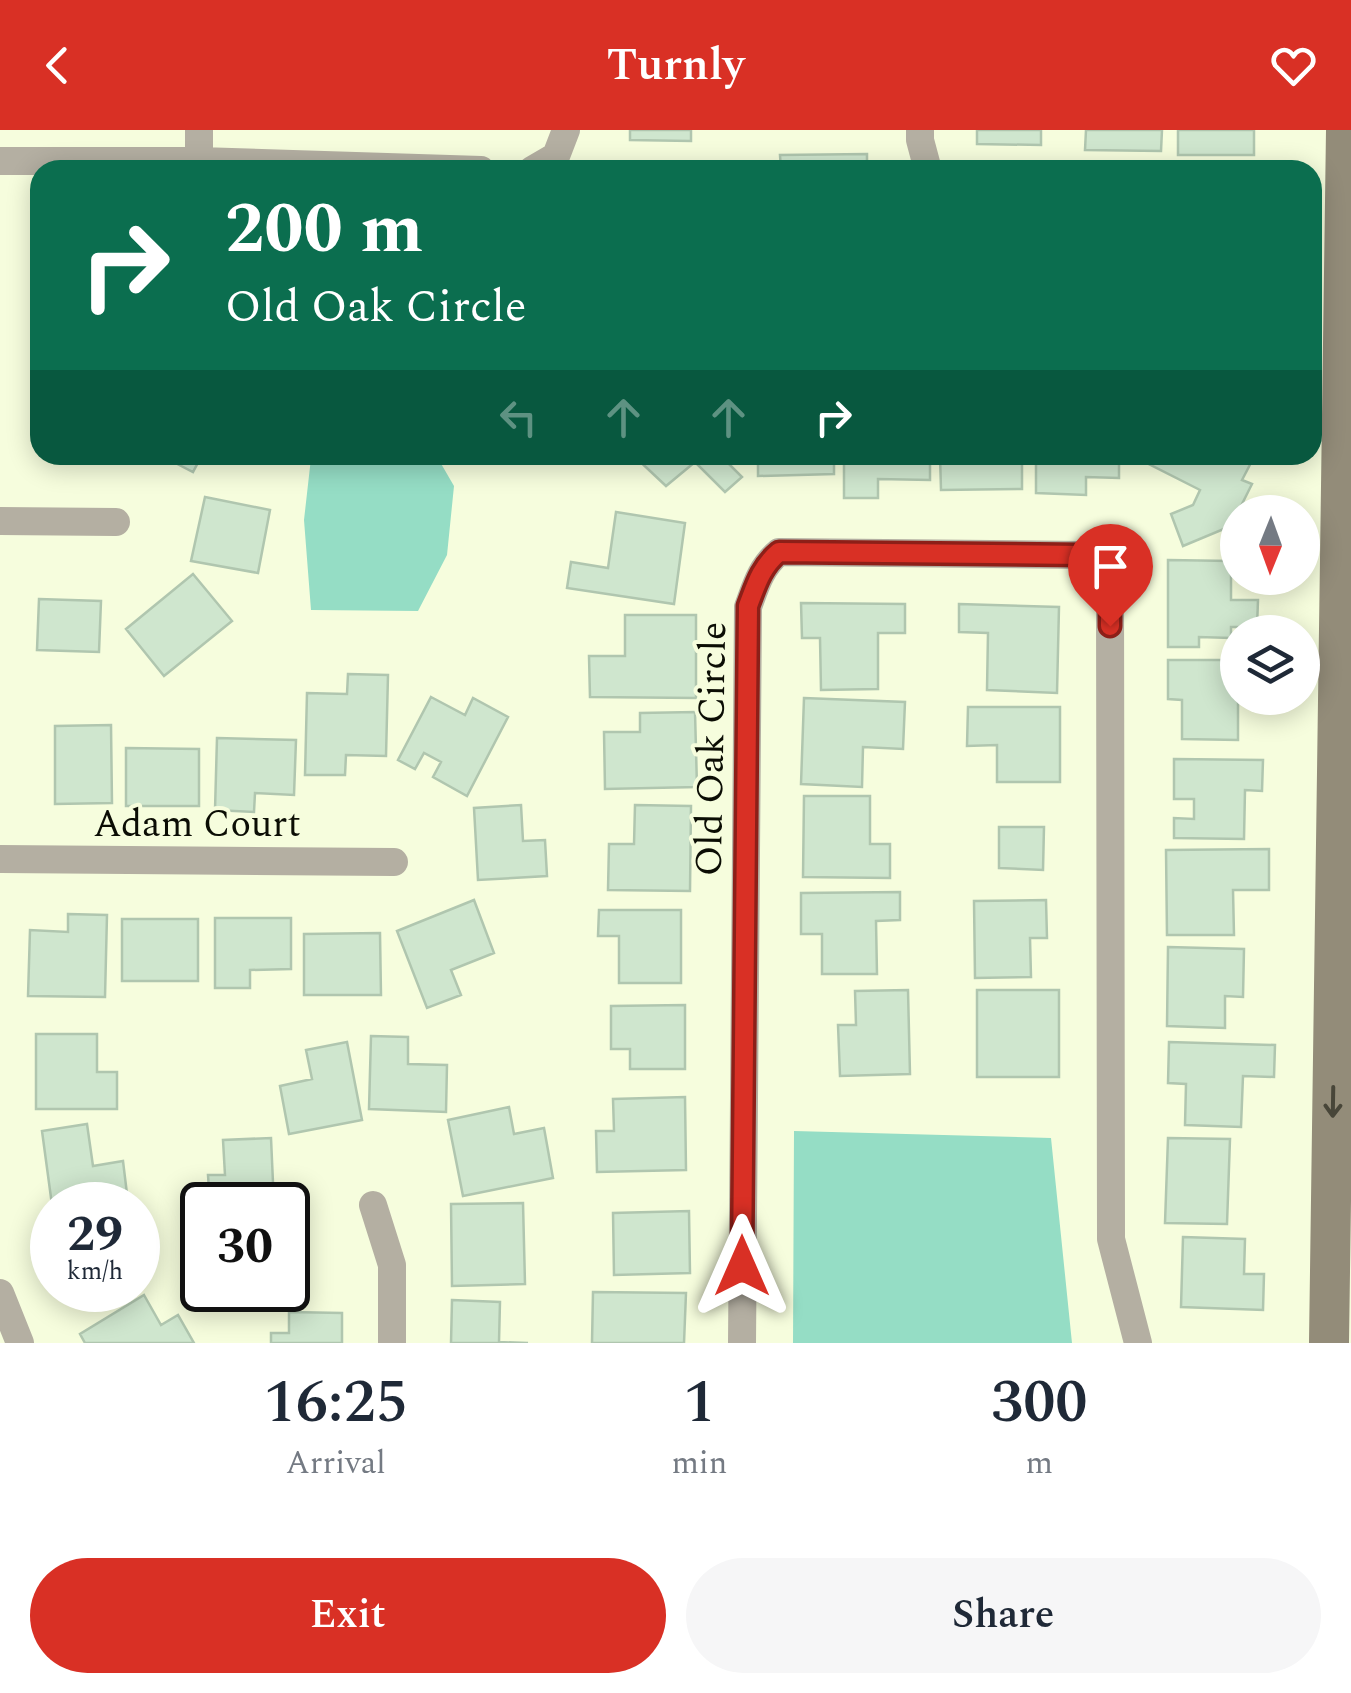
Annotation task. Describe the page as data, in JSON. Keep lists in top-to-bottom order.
{
  "streets": {
    "street": ["Old Oak Circle", "Adam Court"]
  },
  "north": "bottom",
  "page": {
    "header": "Turnly",
    "turn": ["200 m", "Old Oak Circle"],
    "speed": "29 km/h",
    "limit": "30",
    "eta": [
      "16:25",
      "Arrival",
      "1",
      "min",
      "300",
      "m"
    ],
    "buttons": ["Exit", "Share"]
  }
}
